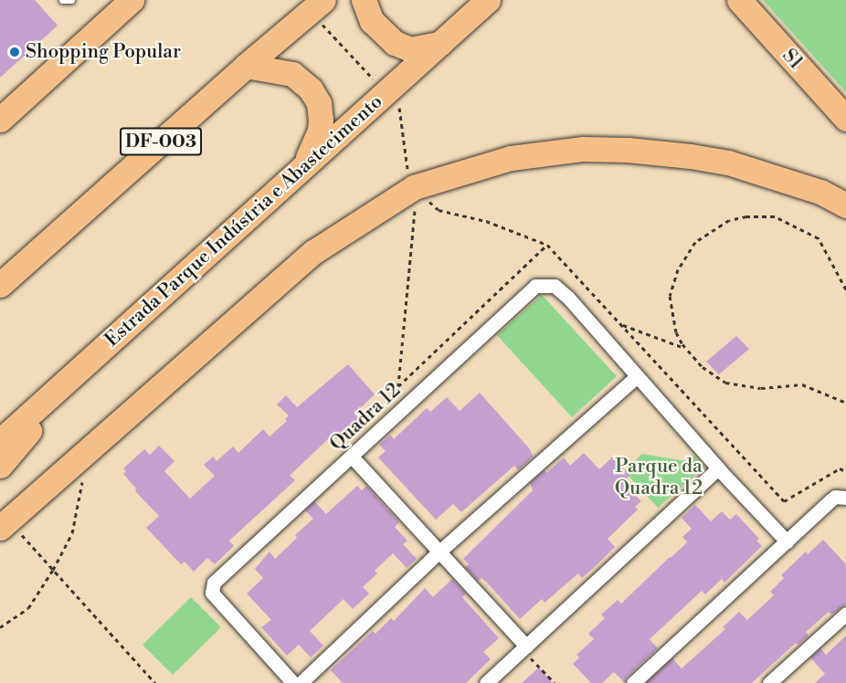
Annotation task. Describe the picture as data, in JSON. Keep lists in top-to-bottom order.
{
  "streets": {
    "highway": ["S1", "DF-003", "Estrada Parque Indústria e Abastecimento"],
    "street": ["Quadra 12"]
  },
  "parks": ["Parque da Quadra 12"],
  "places": ["Shopping Popular"]
}
